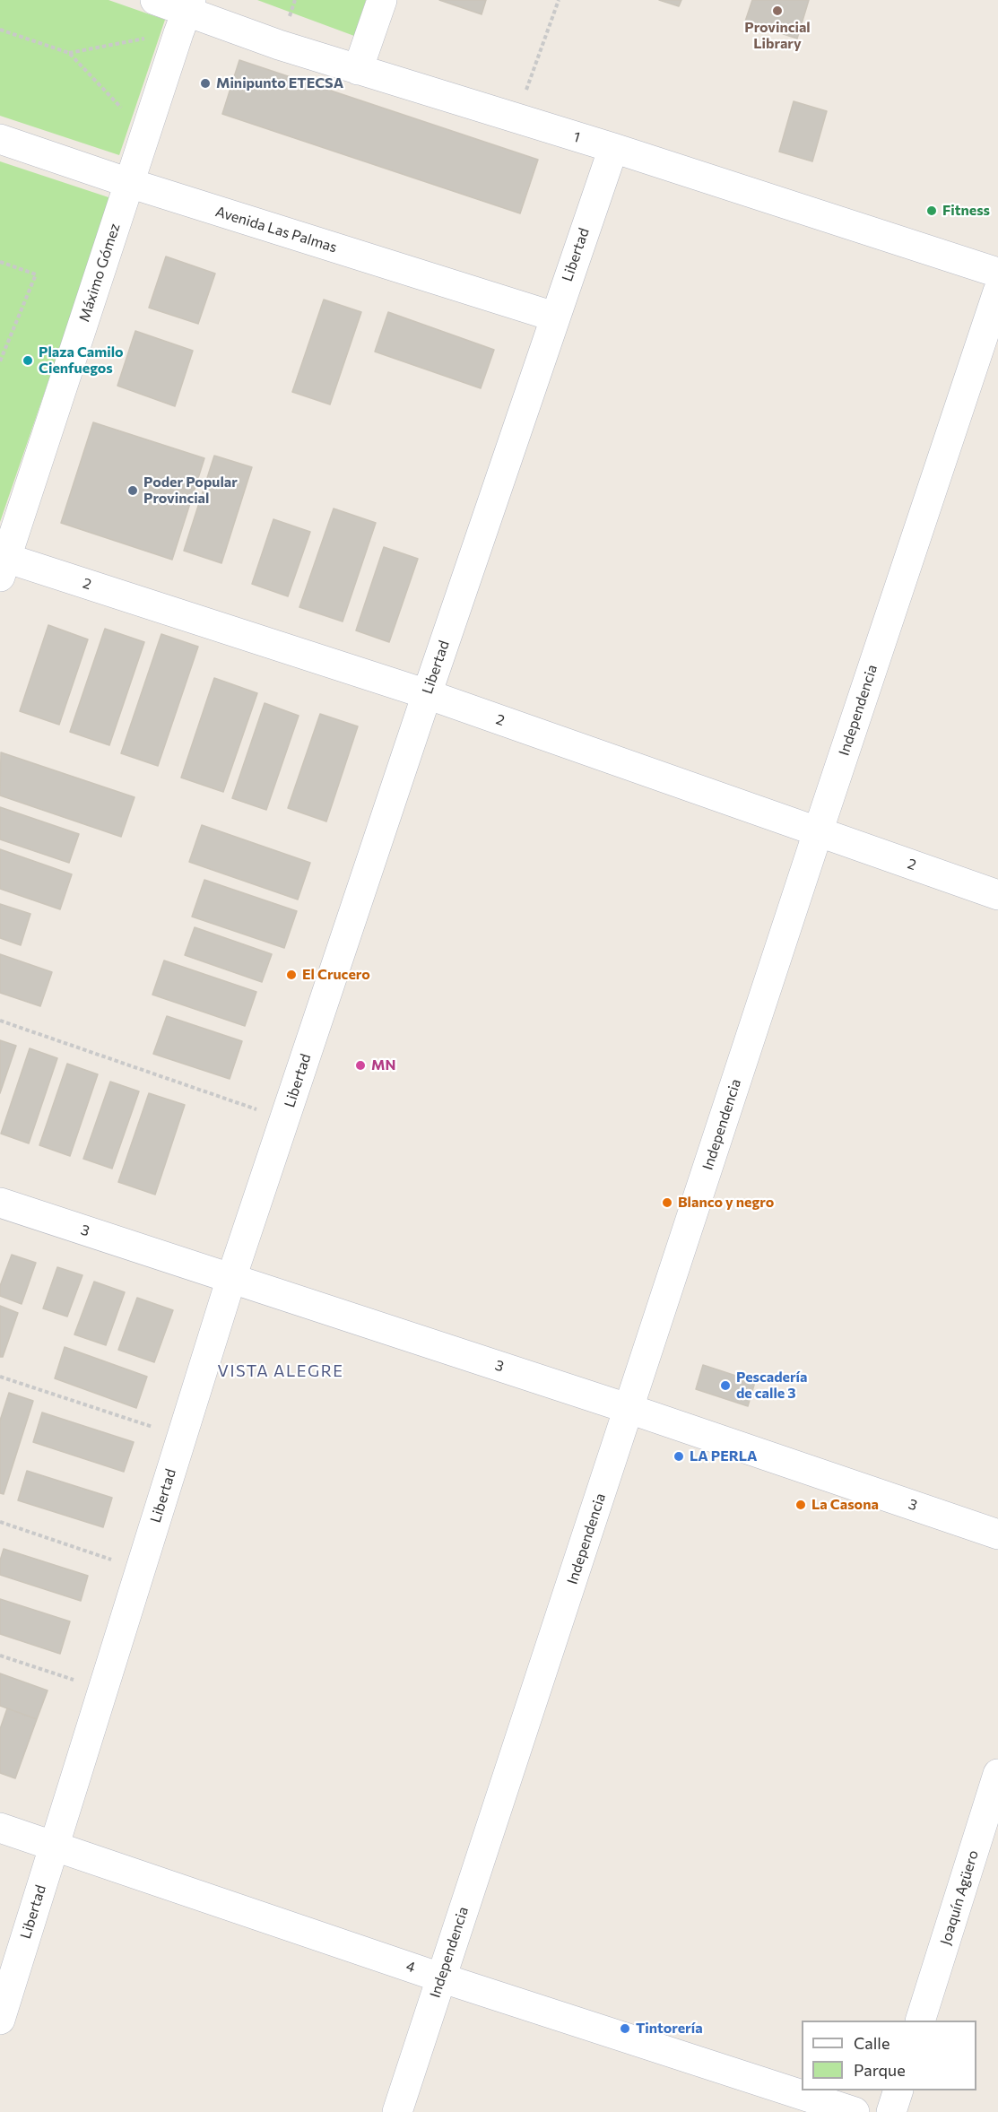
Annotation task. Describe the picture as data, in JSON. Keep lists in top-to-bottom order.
{
  "streets": {
    "street": [
      "1",
      "Avenida Las Palmas",
      "Libertad",
      "Máximo Gómez",
      "2",
      "Independencia",
      "3",
      "Joaquín Agüero",
      "4"
    ]
  },
  "crossings": [
    ["1", "Libertad"],
    ["1", "Máximo Gómez"],
    ["Avenida Las Palmas", "Libertad"],
    ["Avenida Las Palmas", "Máximo Gómez"],
    ["Libertad", "2"],
    ["Libertad", "3"],
    ["Libertad", "4"],
    ["Máximo Gómez", "2"],
    ["2", "Independencia"],
    ["Independencia", "3"],
    ["Independencia", "4"]
  ],
  "districts": ["VISTA ALEGRE"],
  "places": [
    "Provincial Library",
    "Minipunto ETECSA",
    "Fitness",
    "Plaza Camilo Cienfuegos",
    "Poder Popular Provincial",
    "El Crucero",
    "MN",
    "Blanco y negro",
    "Pescadería de calle 3",
    "LA PERLA",
    "La Casona",
    "Tintorería"
  ],
  "legend": ["Calle", "Parque"]
}
